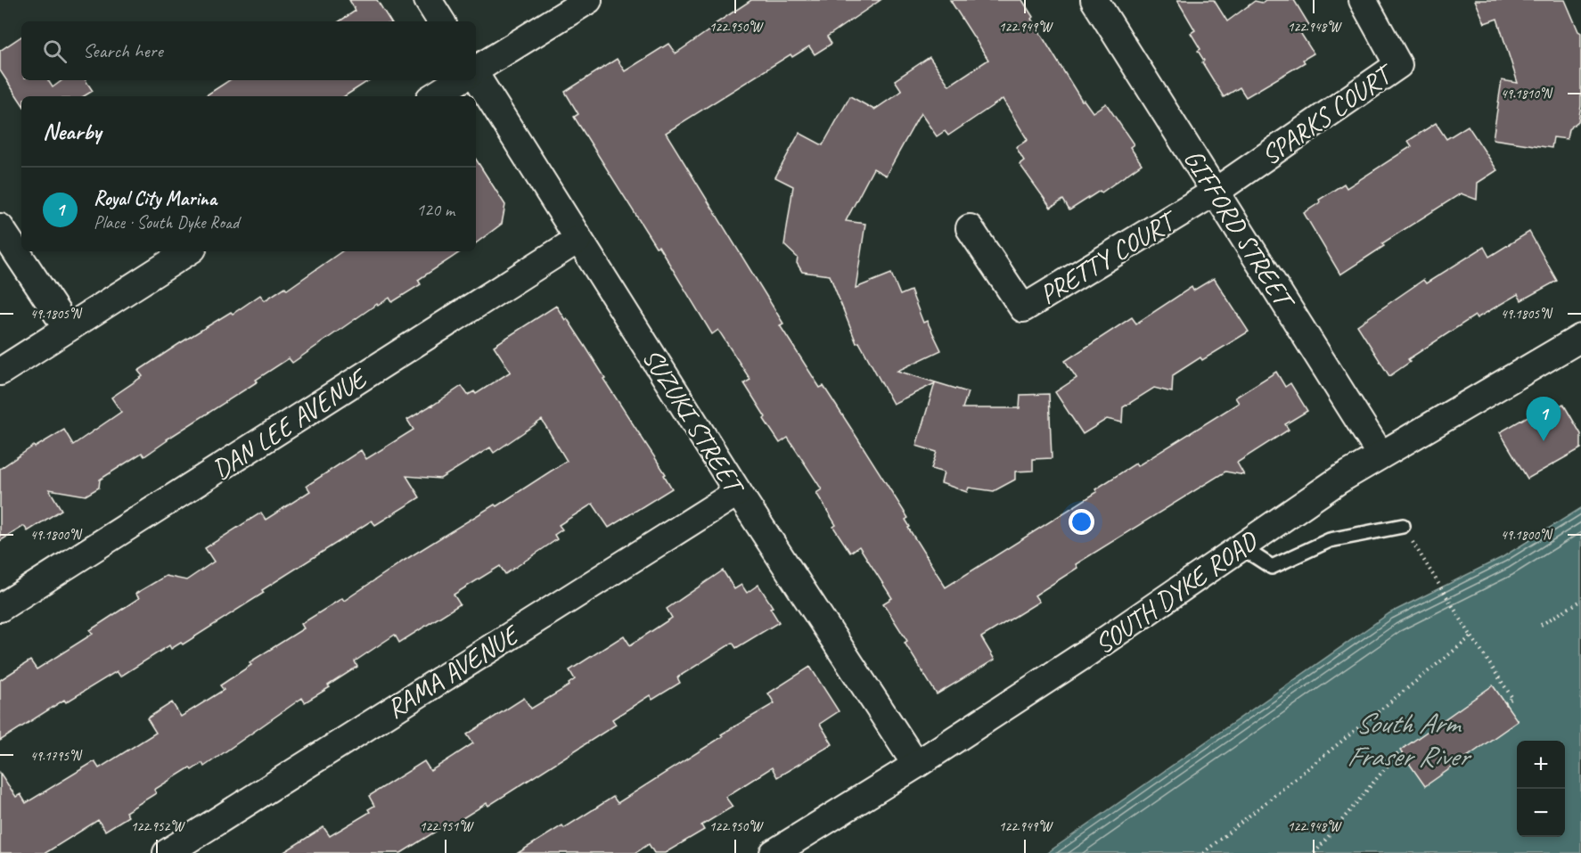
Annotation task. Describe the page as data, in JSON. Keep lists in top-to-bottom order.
{
  "streets": {
    "street": [
      "SPARKS COURT",
      "GIFFORD STREET",
      "PRETTY COURT",
      "SUZUKI STREET",
      "DAN LEE AVENUE",
      "SOUTH DYKE ROAD",
      "RAMA AVENUE"
    ]
  },
  "crossings": [
    ["SPARKS COURT", "GIFFORD STREET"],
    ["SPARKS COURT", "PRETTY COURT"],
    ["GIFFORD STREET", "PRETTY COURT"],
    ["GIFFORD STREET", "SOUTH DYKE ROAD"],
    ["SUZUKI STREET", "DAN LEE AVENUE"],
    ["SUZUKI STREET", "SOUTH DYKE ROAD"],
    ["SUZUKI STREET", "RAMA AVENUE"]
  ],
  "water": ["South Arm Fraser River"],
  "page": {
    "search": "Search here",
    "heading": "Nearby",
    "list": [
      {
        "mark": "1",
        "name": "Royal City Marina",
        "note": "Place · South Dyke Road",
        "value": "120 m"
      }
    ],
    "pins": "1",
    "map_buttons": ["+", "−"]
  },
  "coordinates": [
    "122.950°W",
    "122.949°W",
    "122.948°W",
    "49.1810°N",
    "49.1805°N",
    "49.1800°N",
    "49.1795°N",
    "122.952°W",
    "122.951°W"
  ]
}
